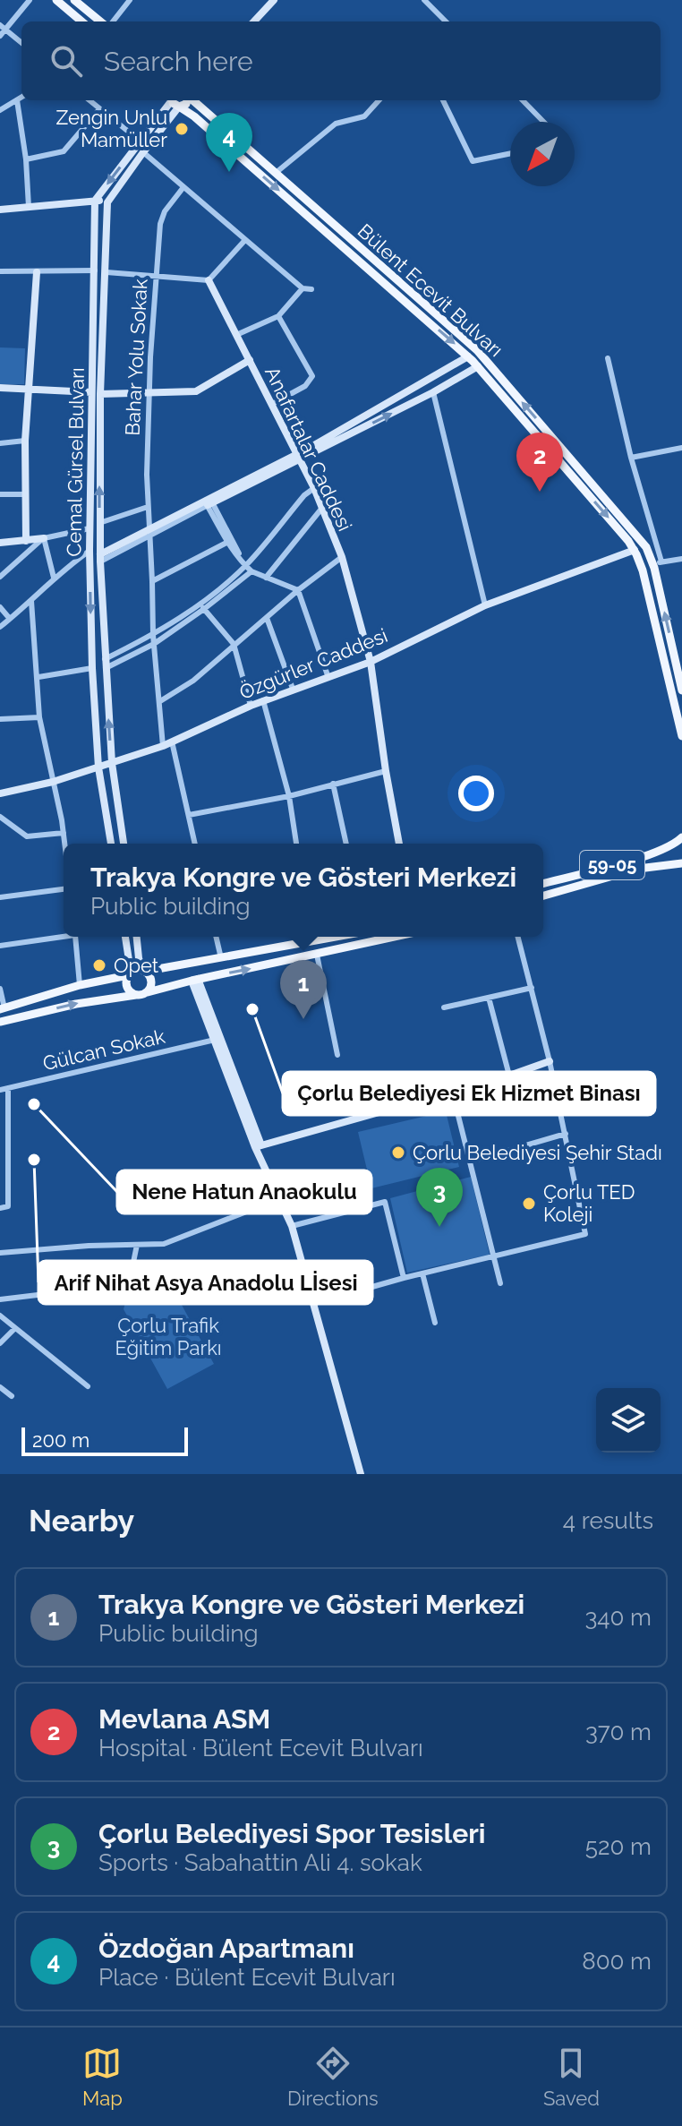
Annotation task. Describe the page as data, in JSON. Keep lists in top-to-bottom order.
{
  "streets": {
    "main road": ["Bülent Ecevit Bulvarı", "59-05"],
    "street": [
      "Bahar Yolu Sokak",
      "Anafartalar Caddesi",
      "Cemal Gürsel Bulvarı",
      "Özgürler Caddesi",
      "Gülcan Sokak"
    ]
  },
  "crossings": [
    ["Bahar Yolu Sokak", "Özgürler Caddesi"],
    ["Anafartalar Caddesi", "Özgürler Caddesi"],
    ["Cemal Gürsel Bulvarı", "Özgürler Caddesi"]
  ],
  "parks": ["Çorlu Trafik Eğitim Parkı"],
  "places": [
    "Zengin Unlu Mamüller",
    "Opet",
    "Çorlu Belediyesi Ek Hizmet Binası",
    "Nene Hatun Anaokulu",
    "Çorlu Belediyesi Şehir Stadı",
    "Arif Nihat Asya Anadolu Lİsesi",
    "Çorlu TED Koleji"
  ],
  "scale_bar": "200 m",
  "north": "bottom left",
  "page": {
    "search": "Search here",
    "pins": [
      "4",
      "2",
      "1",
      "3"
    ],
    "popup": ["Trakya Kongre ve Gösteri Merkezi", "Public building"],
    "scale": "200 m",
    "heading": ["Nearby", "4 results"],
    "list": [
      {
        "mark": "1",
        "name": "Trakya Kongre ve Gösteri Merkezi",
        "note": "Public building",
        "value": "340 m"
      },
      {
        "mark": "2",
        "name": "Mevlana ASM",
        "note": "Hospital · Bülent Ecevit Bulvarı",
        "value": "370 m"
      },
      {
        "mark": "3",
        "name": "Çorlu Belediyesi Spor Tesisleri",
        "note": "Sports · Sabahattin Ali 4. sokak",
        "value": "520 m"
      },
      {
        "mark": "4",
        "name": "Özdoğan Apartmanı",
        "note": "Place · Bülent Ecevit Bulvarı",
        "value": "800 m"
      }
    ],
    "nav": ["Map", "Directions", "Saved"]
  }
}
